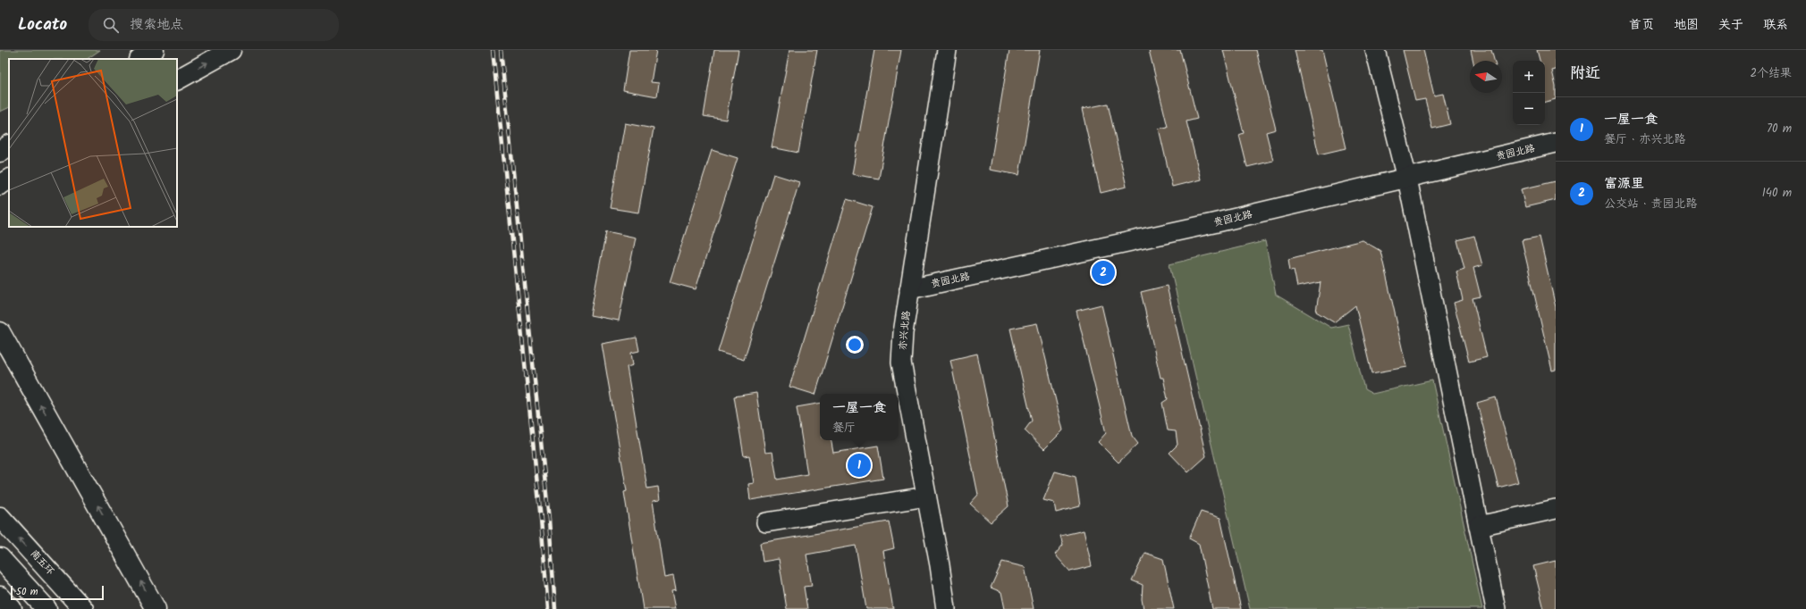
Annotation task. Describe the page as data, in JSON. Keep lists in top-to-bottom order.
{
  "streets": {
    "main road": ["南五环"],
    "street": ["贵园北路", "亦兴北路"]
  },
  "crossings": [
    ["贵园北路", "亦兴北路"]
  ],
  "scale_bar": "50 m",
  "north": "left",
  "page": {
    "header": "Locato",
    "search": "搜索地点",
    "nav": [
      "首页",
      "地图",
      "关于",
      "联系"
    ],
    "heading": ["附近", "2个结果"],
    "map_buttons": ["+", "−"],
    "list": [
      {
        "mark": "1",
        "name": "一屋一食",
        "note": "餐厅 · 亦兴北路",
        "value": "70 m"
      },
      {
        "mark": "2",
        "name": "富源里",
        "note": "公交站 · 贵园北路",
        "value": "140 m"
      }
    ],
    "pins": ["2", "1"],
    "popup": ["一屋一食", "餐厅"],
    "scale": "50 m"
  }
}
